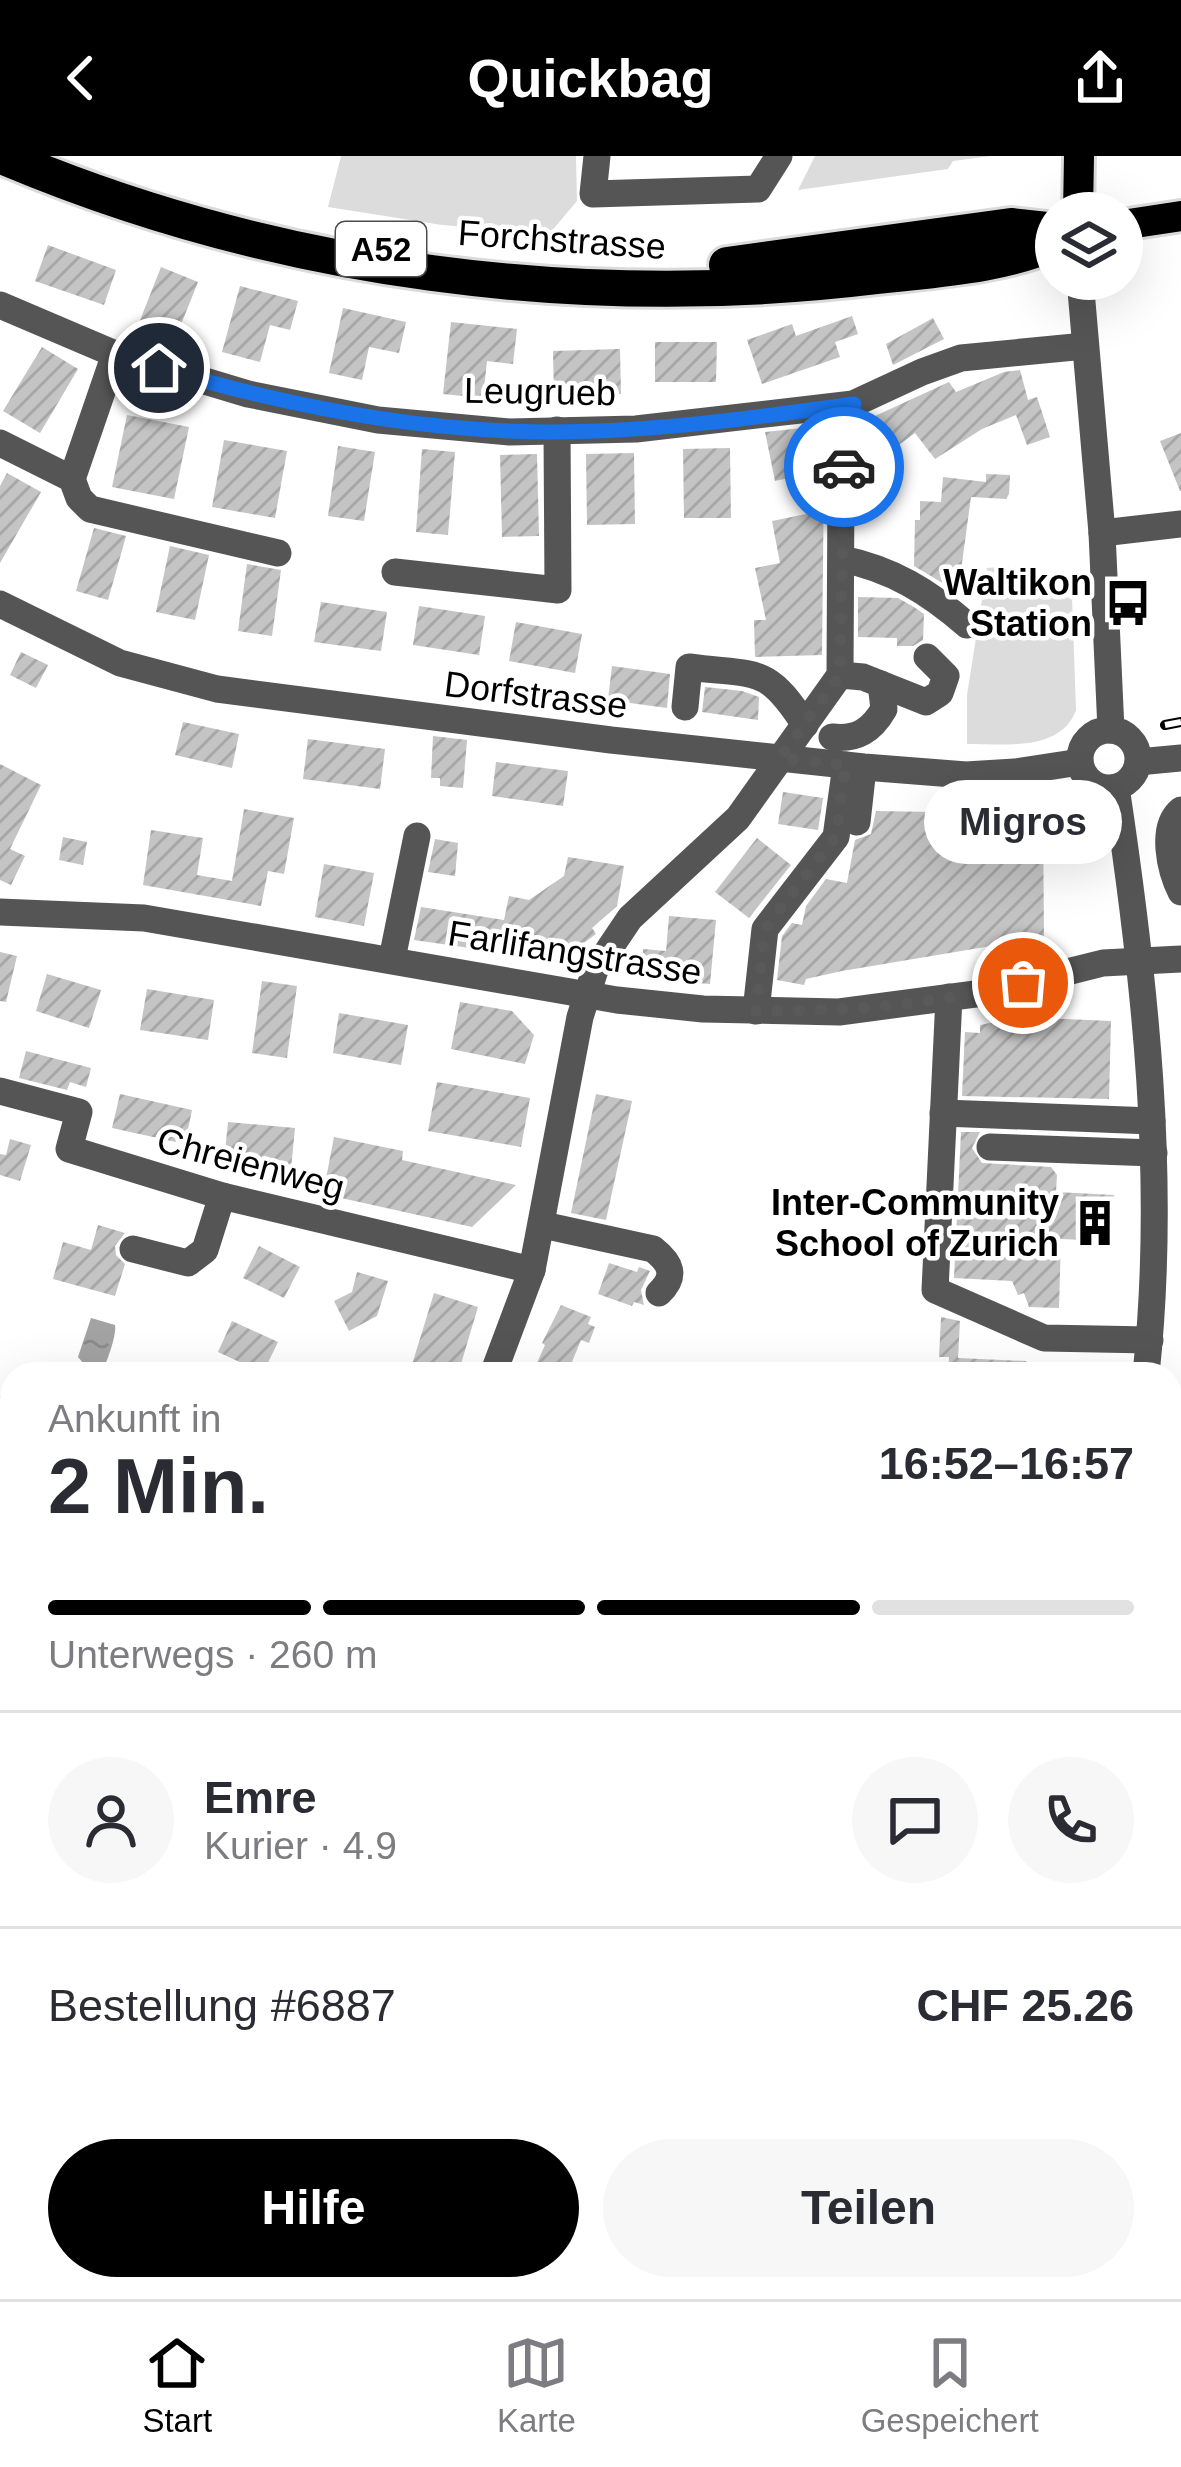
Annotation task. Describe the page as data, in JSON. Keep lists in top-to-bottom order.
{
  "streets": {
    "highway": ["Forchstrasse", "A52"],
    "street": [
      "Leugrueb",
      "Dorfstrasse",
      "Farlifangstrasse",
      "Chreienweg"
    ]
  },
  "places": {
    "bus stop": ["Waltikon Station"],
    "other": ["Migros"],
    "building": ["Inter-Community School of Zurich"]
  },
  "page": {
    "header": "Quickbag",
    "bubble": "Migros",
    "heading": ["2 Min.", "Ankunft in", "16:52–16:57"],
    "panel": [
      "Emre",
      "Kurier · 4.9",
      "Bestellung #6887",
      "CHF 25.26"
    ],
    "bar": "Unterwegs · 260 m",
    "buttons": ["Hilfe", "Teilen"],
    "tabs": ["Start", "Karte", "Gespeichert"]
  }
}
